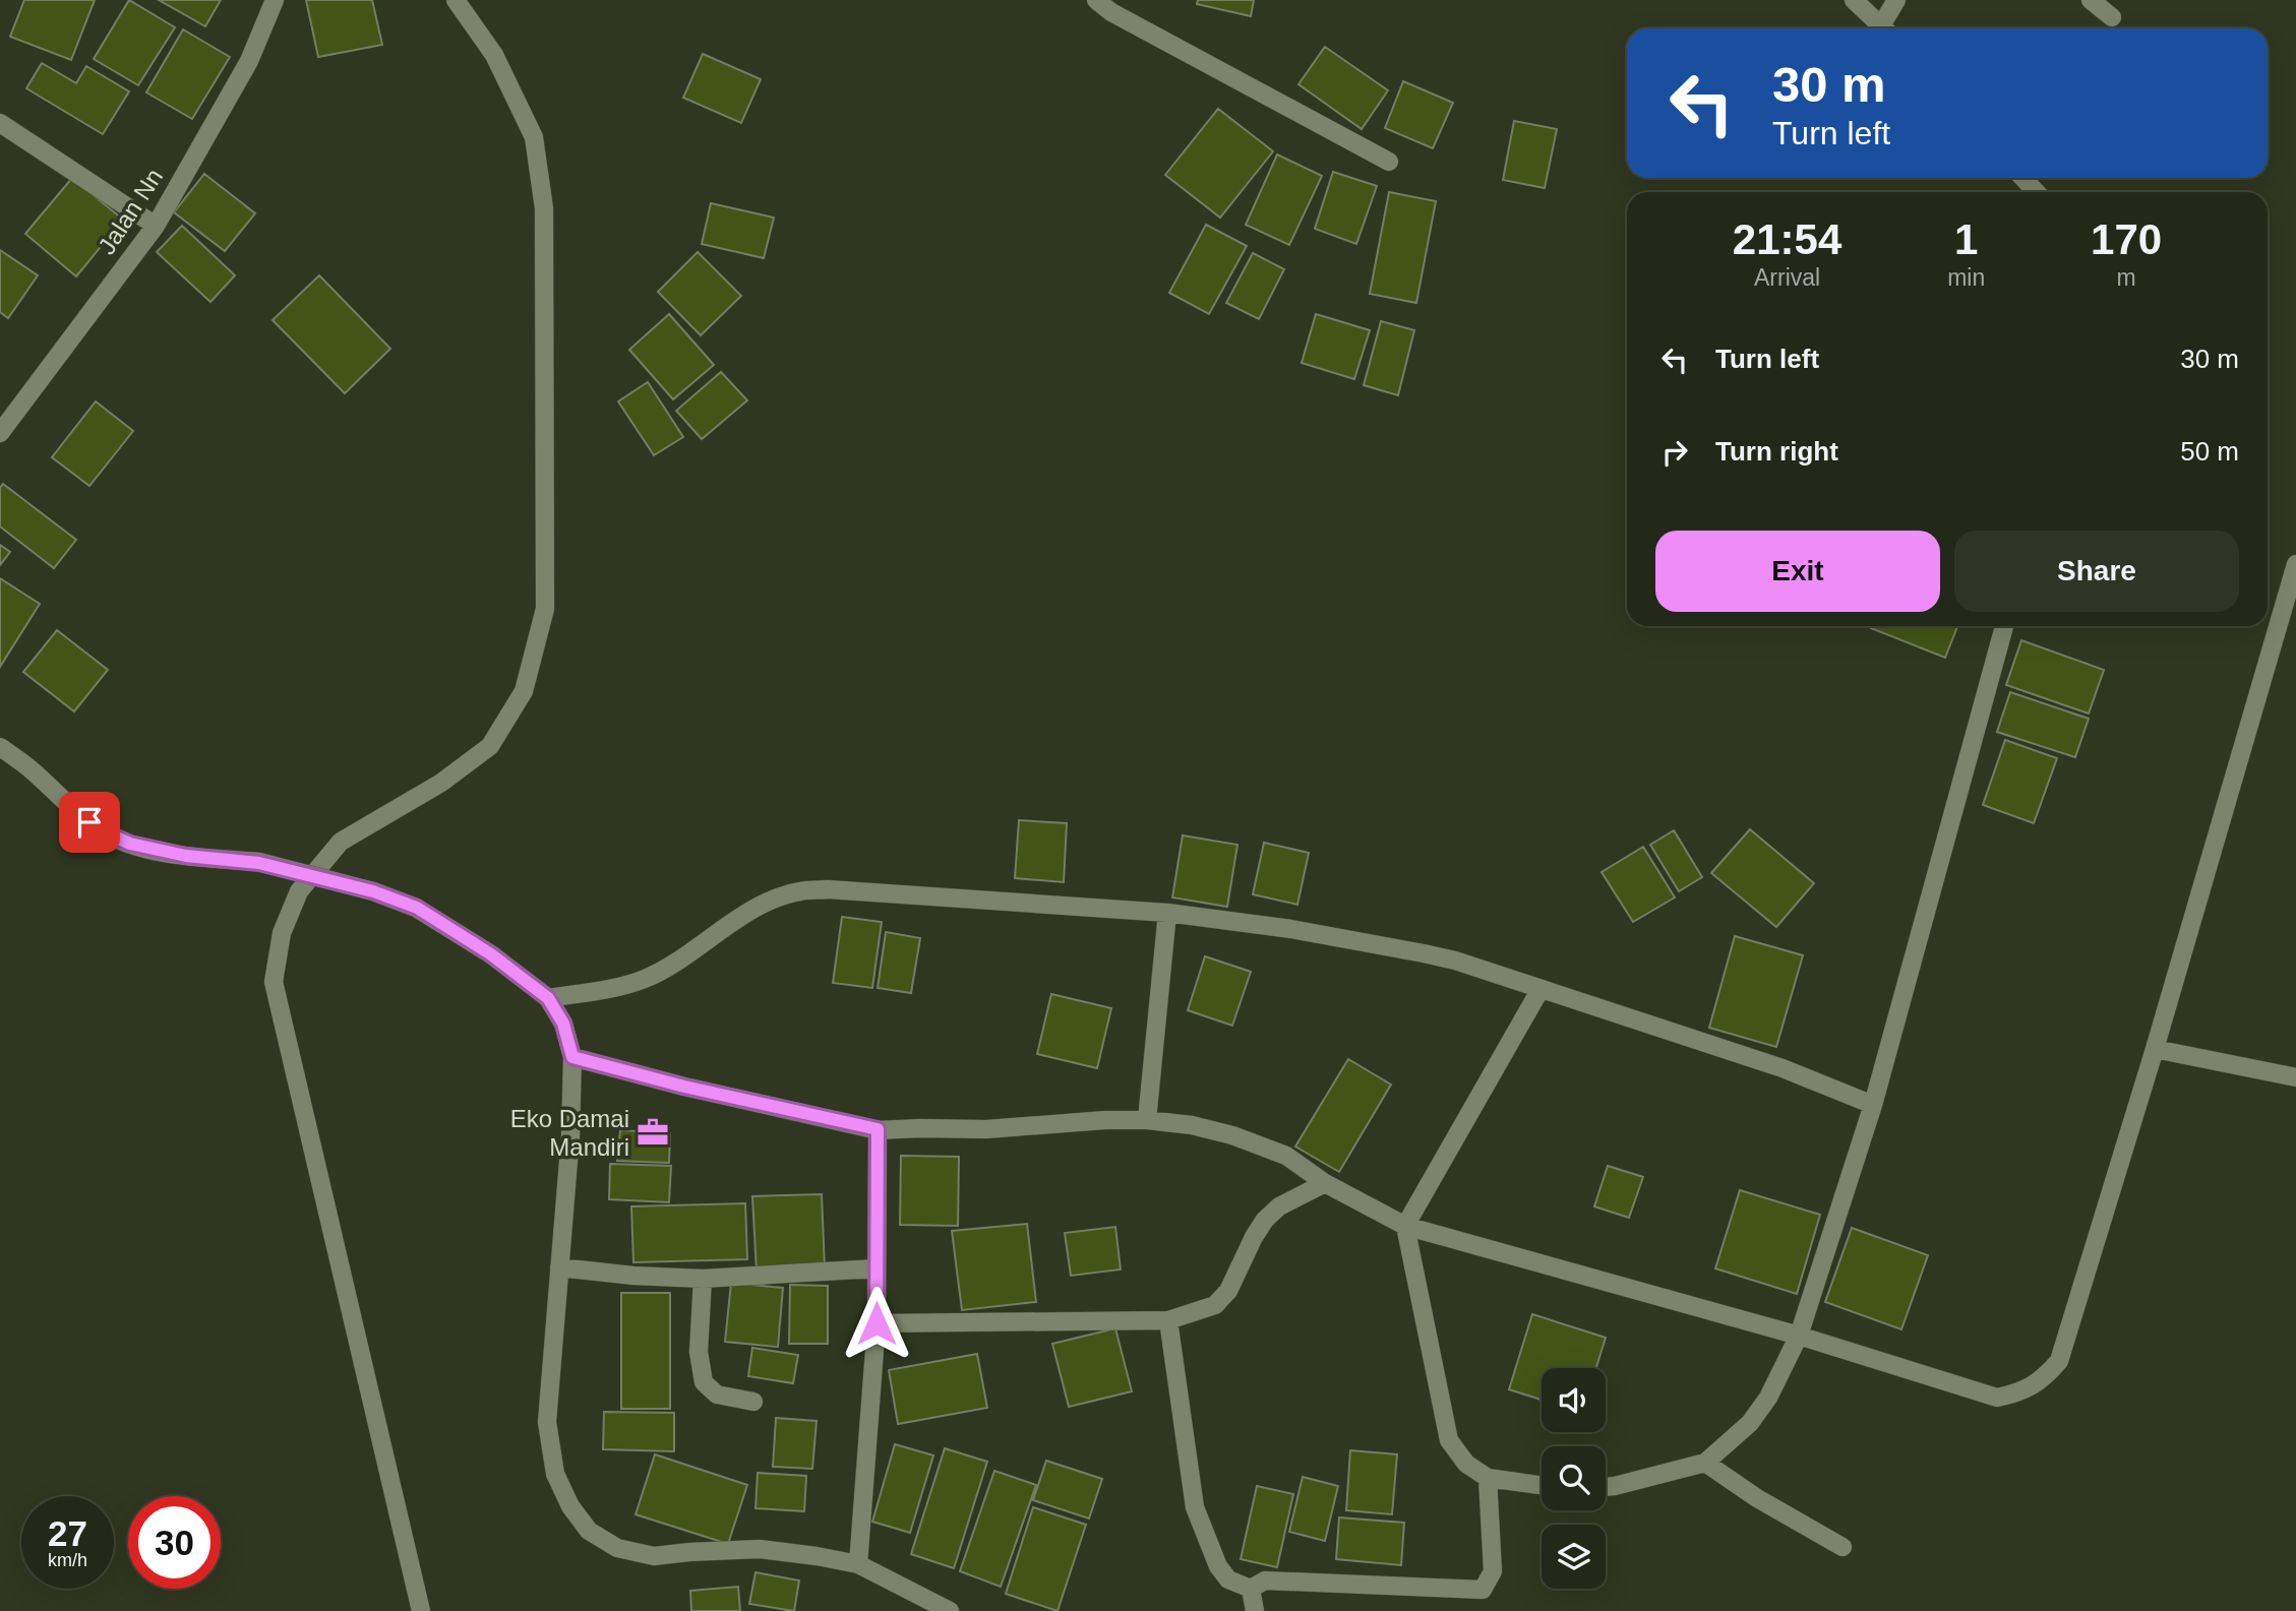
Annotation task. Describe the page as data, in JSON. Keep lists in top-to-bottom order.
{
  "streets": {
    "street": ["Jalan Nn"]
  },
  "places": {
    "office": ["Eko Damai Mandiri"]
  },
  "page": {
    "turn": ["30 m", "Turn left"],
    "eta": [
      "21:54",
      "Arrival",
      "1",
      "min",
      "170",
      "m"
    ],
    "list": [
      {
        "name": "Turn left",
        "value": "30 m"
      },
      {
        "name": "Turn right",
        "value": "50 m"
      }
    ],
    "buttons": ["Exit", "Share"],
    "speed": "27 km/h",
    "limit": "30"
  }
}
